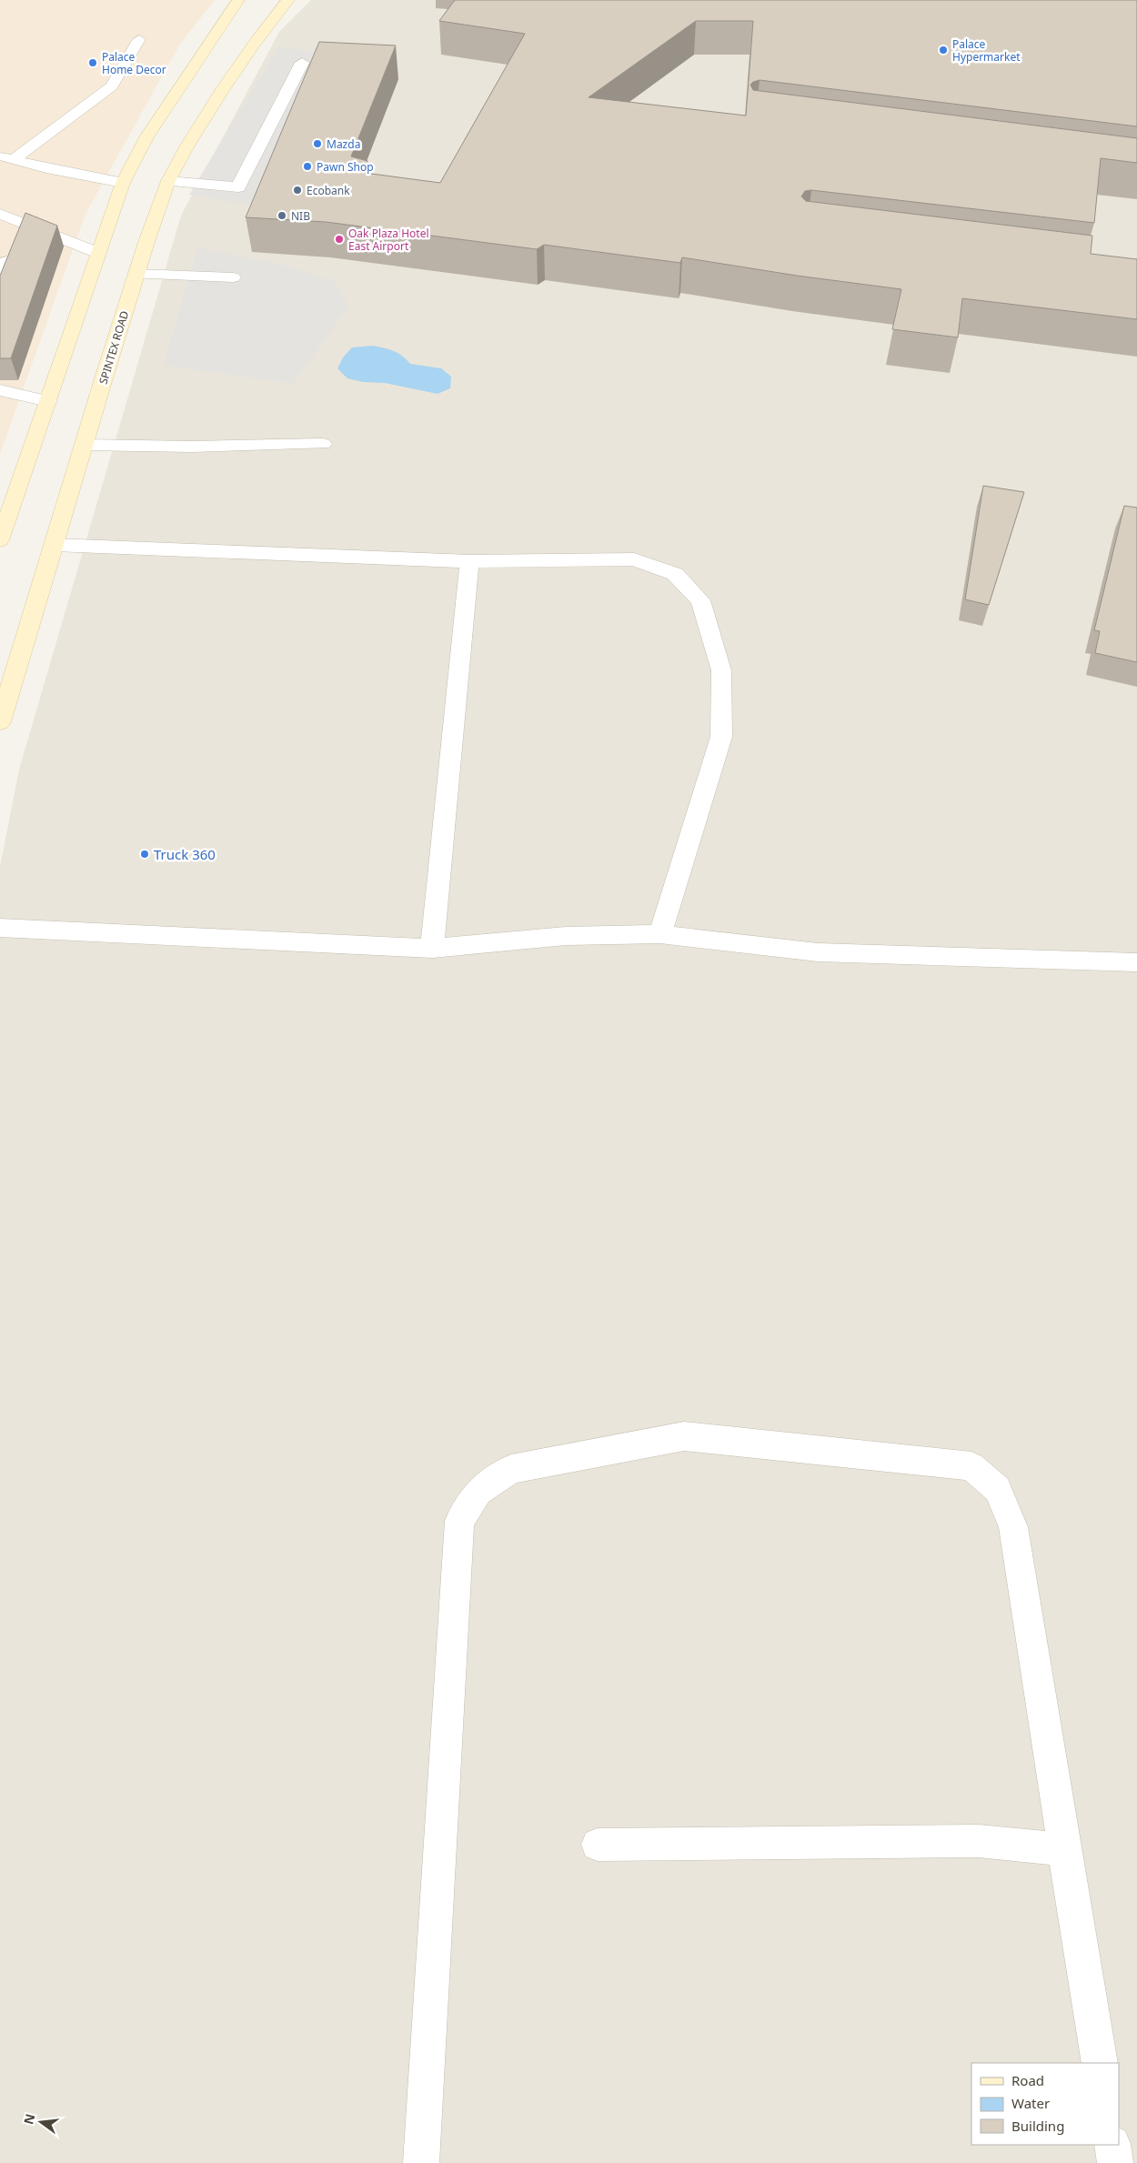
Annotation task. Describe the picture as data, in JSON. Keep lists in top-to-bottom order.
{
  "streets": {
    "main road": ["SPINTEX ROAD"]
  },
  "places": [
    "Palace Hypermarket",
    "Palace Home Decor",
    "Mazda",
    "Pawn Shop",
    "Ecobank",
    "NIB",
    "Oak Plaza Hotel East Airport",
    "Truck 360"
  ],
  "legend": ["Road", "Water", "Building"],
  "north": "left"
}
